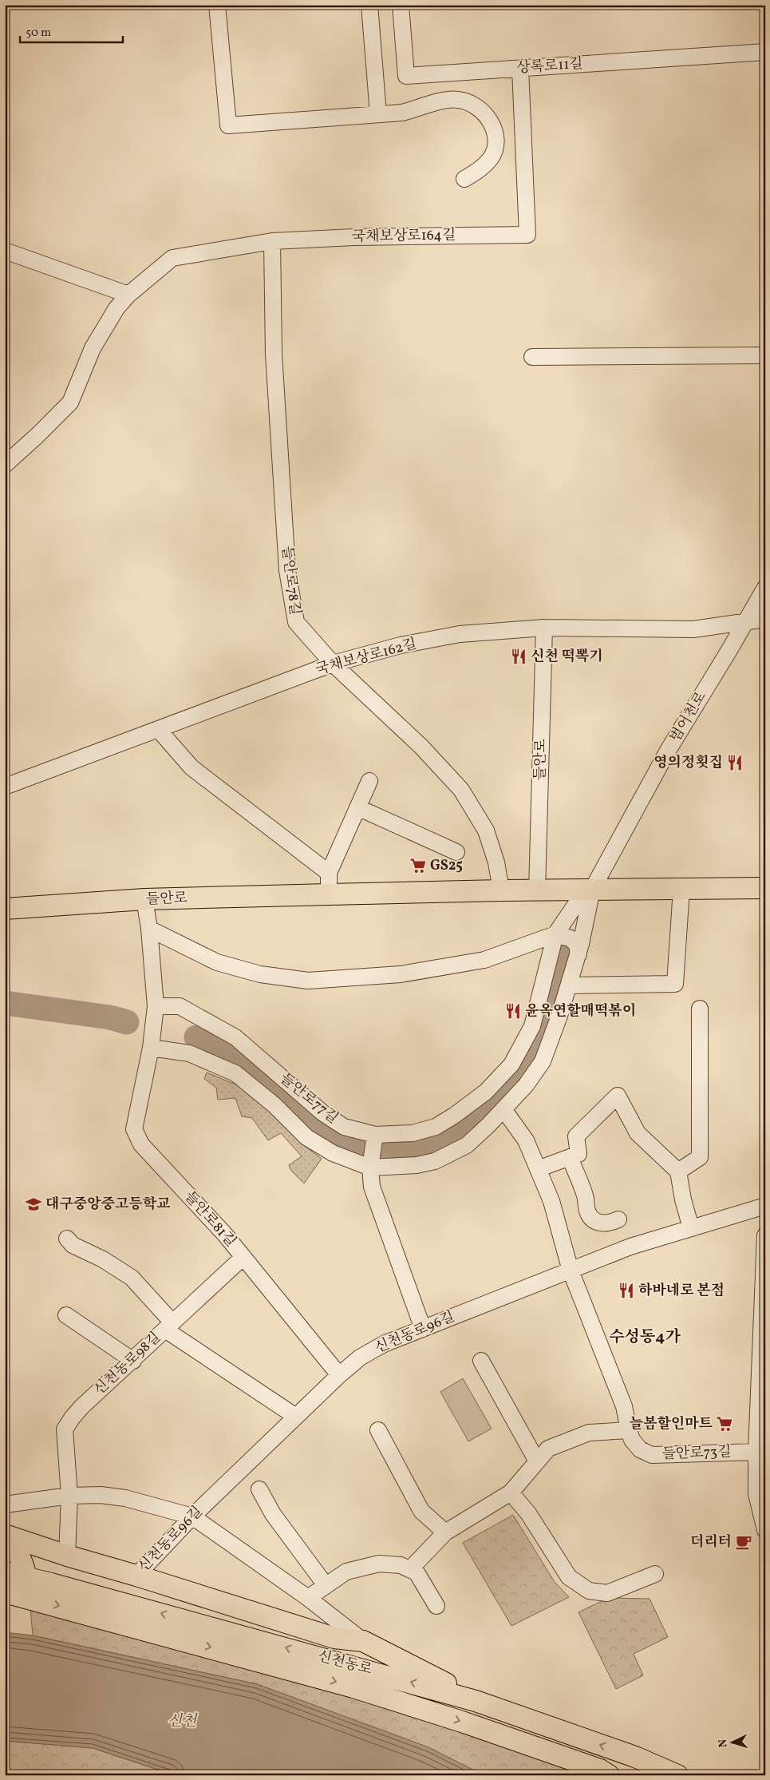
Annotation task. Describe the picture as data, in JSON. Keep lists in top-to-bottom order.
{
  "streets": {
    "main road": ["들안로", "신천동로"],
    "street": [
      "상록로11길",
      "국채보상로164길",
      "들안로78길",
      "국채보상로162길",
      "범어천로",
      "들안로77길",
      "들안로81길",
      "신천동로96길",
      "신천동로98길",
      "들안로73길"
    ]
  },
  "crossings": [
    ["상록로11길", "국채보상로164길"],
    ["국채보상로164길", "들안로78길"],
    ["들안로78길", "국채보상로162길"],
    ["들안로78길", "들안로"],
    ["국채보상로162길", "범어천로"],
    ["국채보상로162길", "들안로"],
    ["범어천로", "들안로"],
    ["범어천로", "들안로77길"],
    ["들안로", "들안로77길"],
    ["들안로77길", "들안로81길"],
    ["들안로81길", "신천동로96길"],
    ["들안로81길", "신천동로98길"],
    ["신천동로96길", "들안로73길"]
  ],
  "districts": ["수성동4가"],
  "water": ["신천"],
  "places": {
    "restaurant": [
      "신천 떡뽁기",
      "영의정횟집",
      "윤옥연할매떡볶이",
      "하바네로 본점"
    ],
    "supermarket": ["GS25", "늘봄할인마트"],
    "school or university": ["대구중앙중고등학교"],
    "cafe": ["더리터"]
  },
  "scale_bar": "50 m",
  "north": "left"
}
